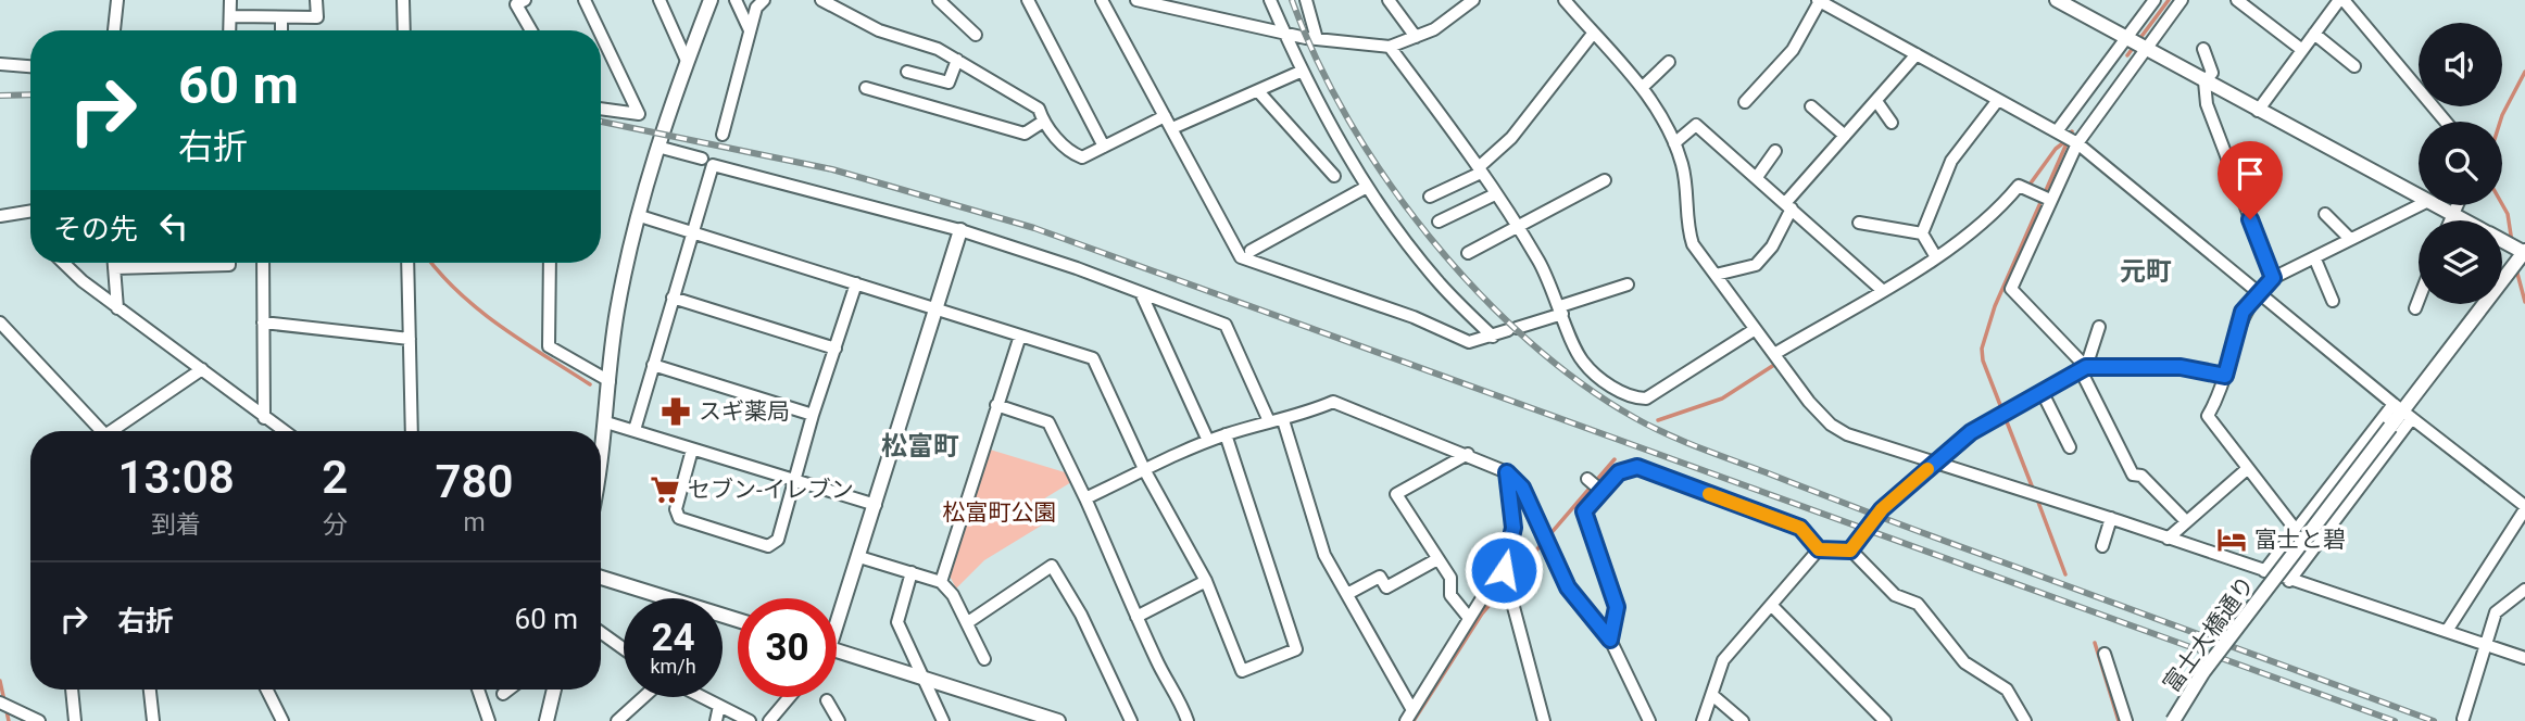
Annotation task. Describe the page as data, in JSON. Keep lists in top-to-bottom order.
{
  "streets": {
    "street": ["富士大橋通り"]
  },
  "districts": ["元町", "松富町"],
  "parks": ["松富町公園"],
  "places": {
    "pharmacy": ["スギ薬局"],
    "supermarket": ["セブン-イレブン"],
    "hotel": ["富士と碧"]
  },
  "page": {
    "turn": ["60 m", "右折"],
    "then": "その先",
    "eta": [
      "13:08",
      "到着",
      "2",
      "分",
      "780",
      "m"
    ],
    "list": [
      {
        "name": "右折",
        "value": "60 m"
      }
    ],
    "speed": "24 km/h",
    "limit": "30"
  }
}
